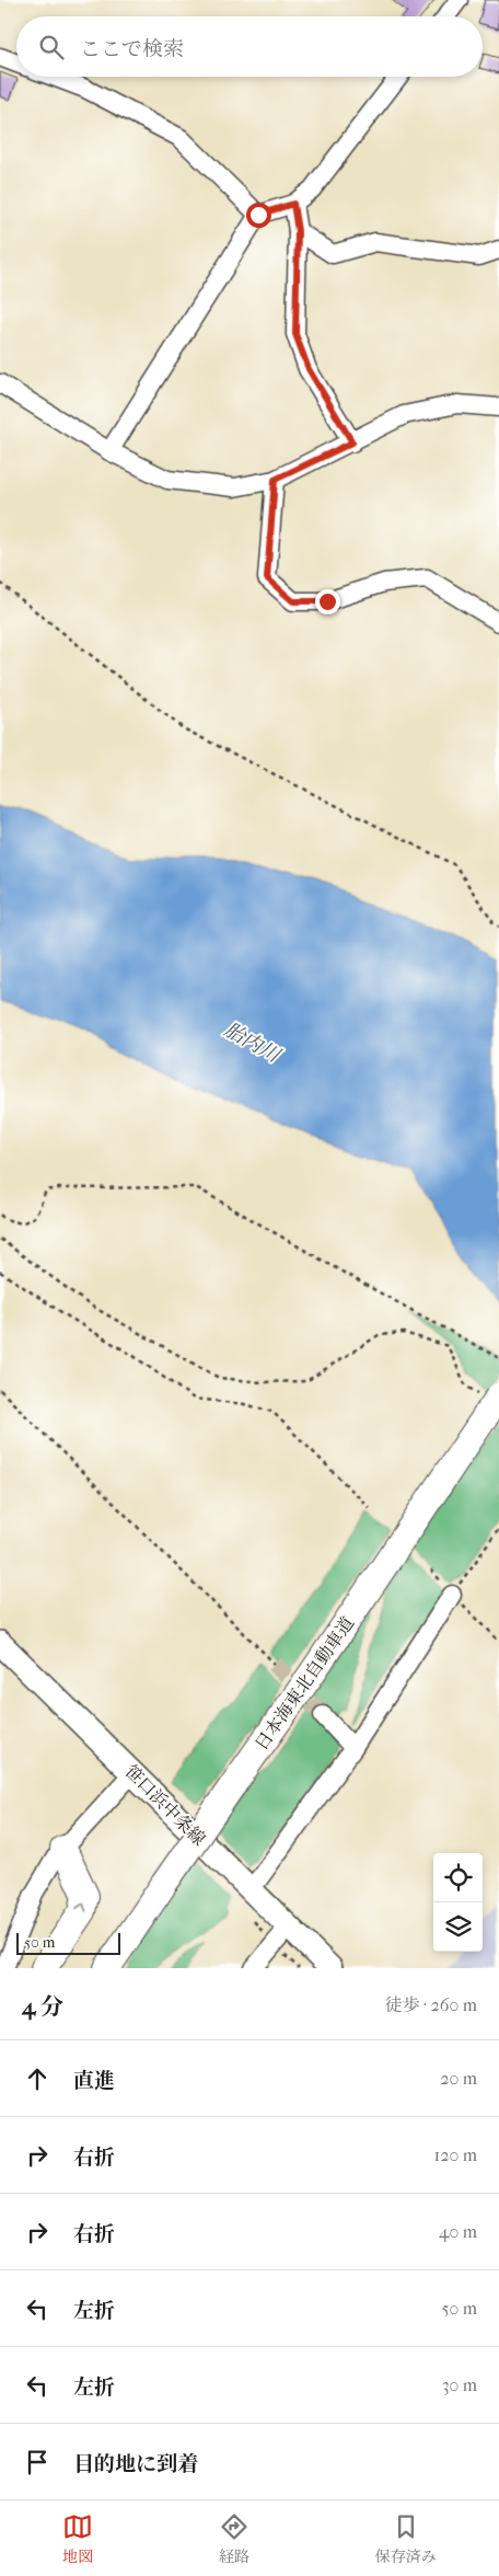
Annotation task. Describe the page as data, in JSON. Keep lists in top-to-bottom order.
{
  "streets": {
    "highway": ["日本海東北自動車道"],
    "main road": ["笹口浜中条線"]
  },
  "water": ["胎内川"],
  "scale_bar": "50 m",
  "page": {
    "search": "ここで検索",
    "scale": "50 m",
    "heading": ["4 分", "徒歩 · 260 m"],
    "list": [
      ["直進", "20 m"],
      ["右折", "120 m"],
      ["右折", "40 m"],
      ["左折", "50 m"],
      ["左折", "30 m"],
      "目的地に到着"
    ],
    "nav": ["地図", "経路", "保存済み"]
  }
}
